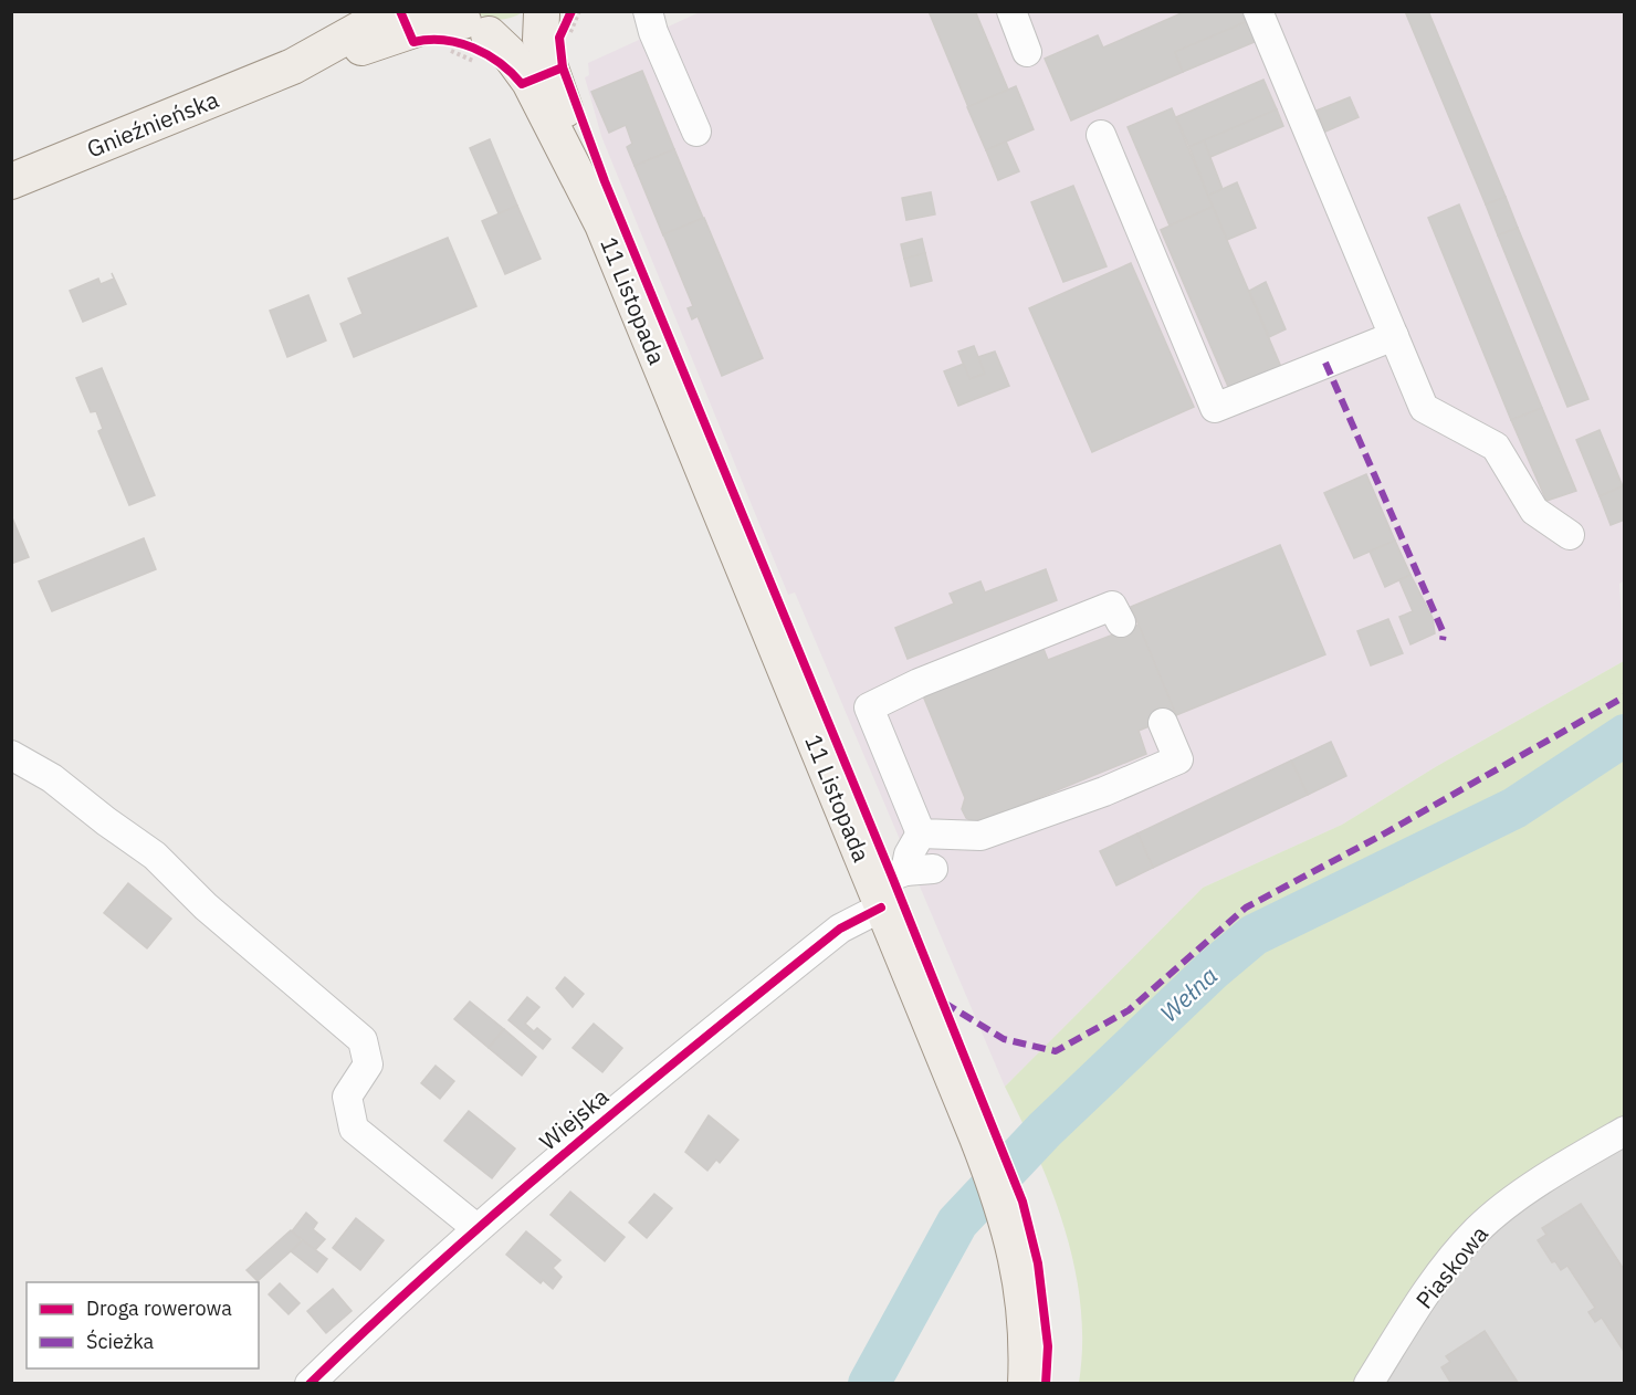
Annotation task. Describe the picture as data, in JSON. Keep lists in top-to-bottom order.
{
  "streets": {
    "main road": ["Gnieźnieńska", "11 Listopada"],
    "street": ["Wiejska", "Piaskowa"]
  },
  "crossings": [
    ["Gnieźnieńska", "11 Listopada"],
    ["11 Listopada", "Wiejska"]
  ],
  "water": ["Wełna"],
  "legend": ["Droga rowerowa", "Ścieżka"]
}
